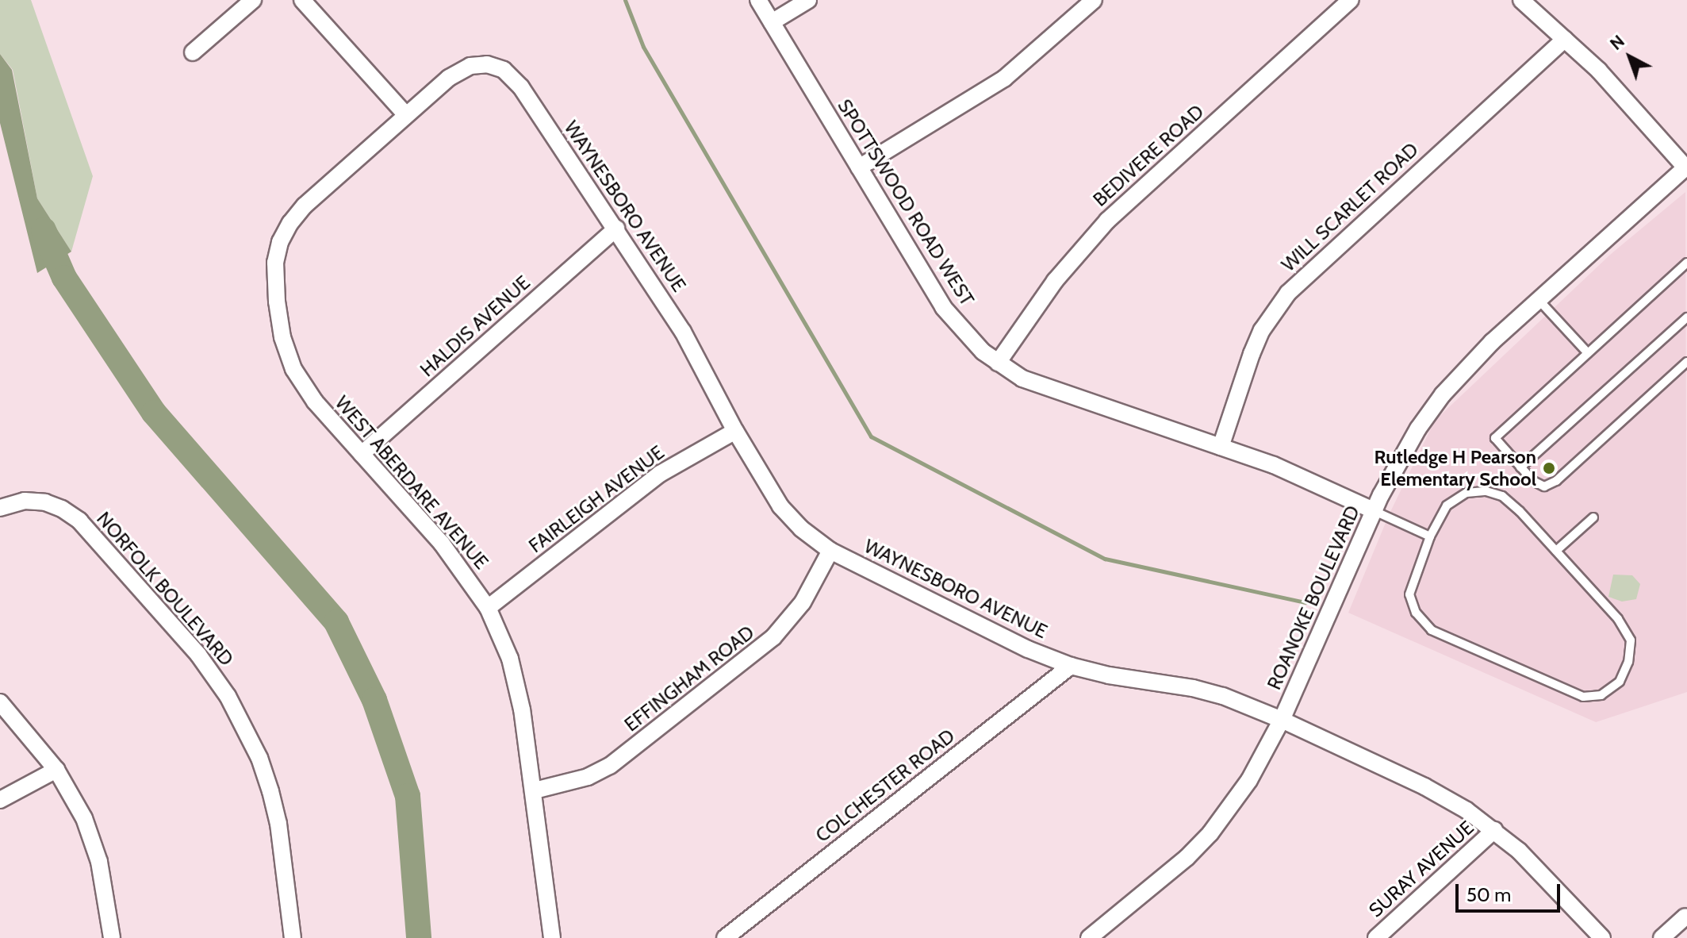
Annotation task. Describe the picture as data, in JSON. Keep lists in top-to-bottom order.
{
  "streets": {
    "street": [
      "BEDIVERE ROAD",
      "SPOTTSWOOD ROAD WEST",
      "WAYNESBORO AVENUE",
      "WILL SCARLET ROAD",
      "HALDIS AVENUE",
      "WEST ABERDARE AVENUE",
      "FAIRLEIGH AVENUE",
      "NORFOLK BOULEVARD",
      "ROANOKE BOULEVARD",
      "EFFINGHAM ROAD",
      "COLCHESTER ROAD",
      "SURAY AVENUE"
    ]
  },
  "crossings": [
    ["BEDIVERE ROAD", "SPOTTSWOOD ROAD WEST"],
    ["SPOTTSWOOD ROAD WEST", "WILL SCARLET ROAD"],
    ["SPOTTSWOOD ROAD WEST", "ROANOKE BOULEVARD"],
    ["WAYNESBORO AVENUE", "HALDIS AVENUE"],
    ["WAYNESBORO AVENUE", "WEST ABERDARE AVENUE"],
    ["WAYNESBORO AVENUE", "FAIRLEIGH AVENUE"],
    ["WAYNESBORO AVENUE", "ROANOKE BOULEVARD"],
    ["WAYNESBORO AVENUE", "EFFINGHAM ROAD"],
    ["WAYNESBORO AVENUE", "COLCHESTER ROAD"],
    ["WAYNESBORO AVENUE", "SURAY AVENUE"],
    ["HALDIS AVENUE", "WEST ABERDARE AVENUE"],
    ["WEST ABERDARE AVENUE", "FAIRLEIGH AVENUE"],
    ["WEST ABERDARE AVENUE", "EFFINGHAM ROAD"]
  ],
  "places": ["Rutledge H Pearson Elementary School"],
  "scale_bar": "50 m",
  "north": "top left"
}
